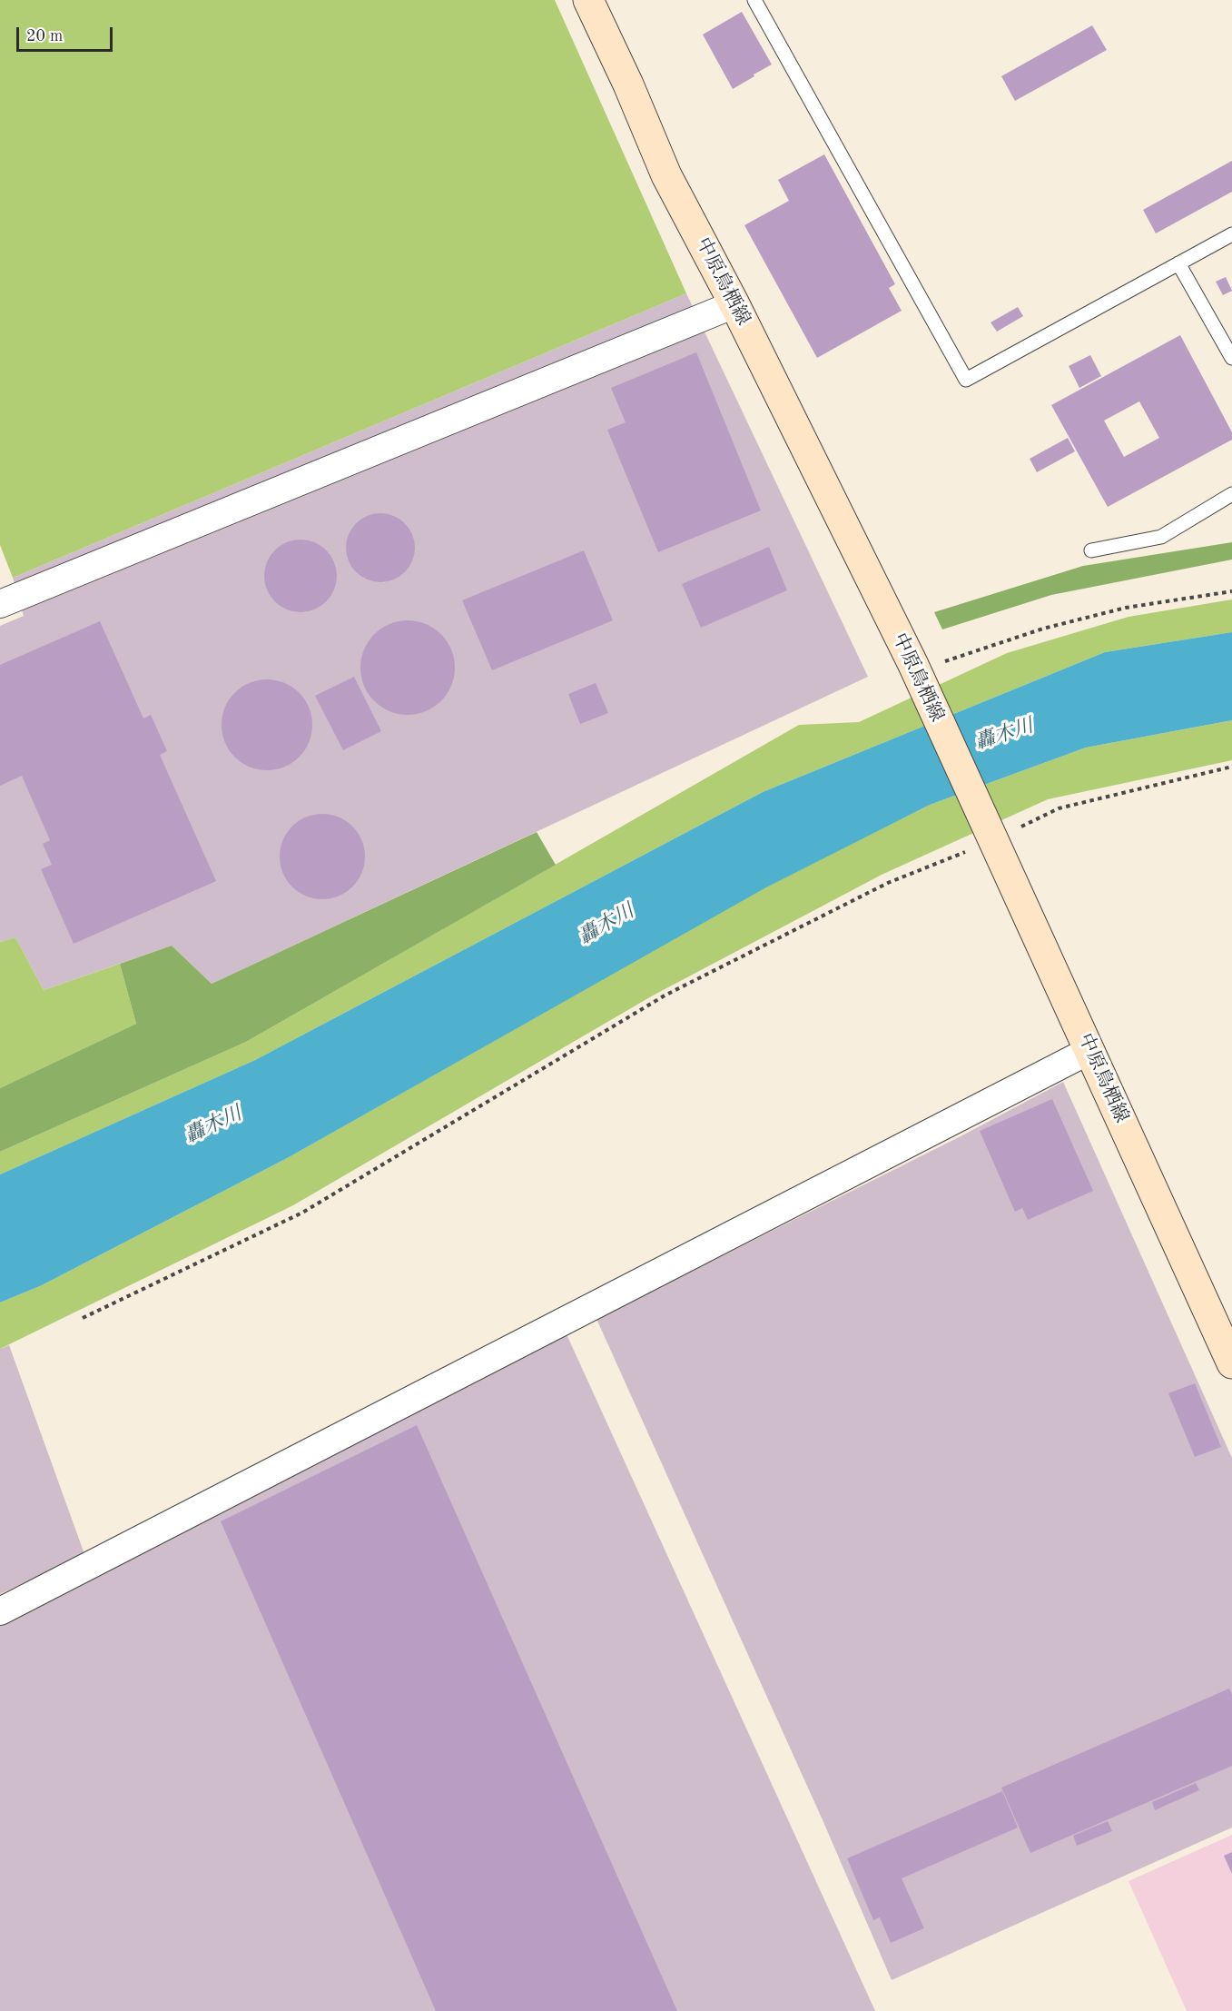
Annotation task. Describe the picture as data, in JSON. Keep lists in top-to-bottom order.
{
  "streets": {
    "main road": ["中原鳥栖線"]
  },
  "water": ["轟木川"],
  "scale_bar": "20 m"
}
